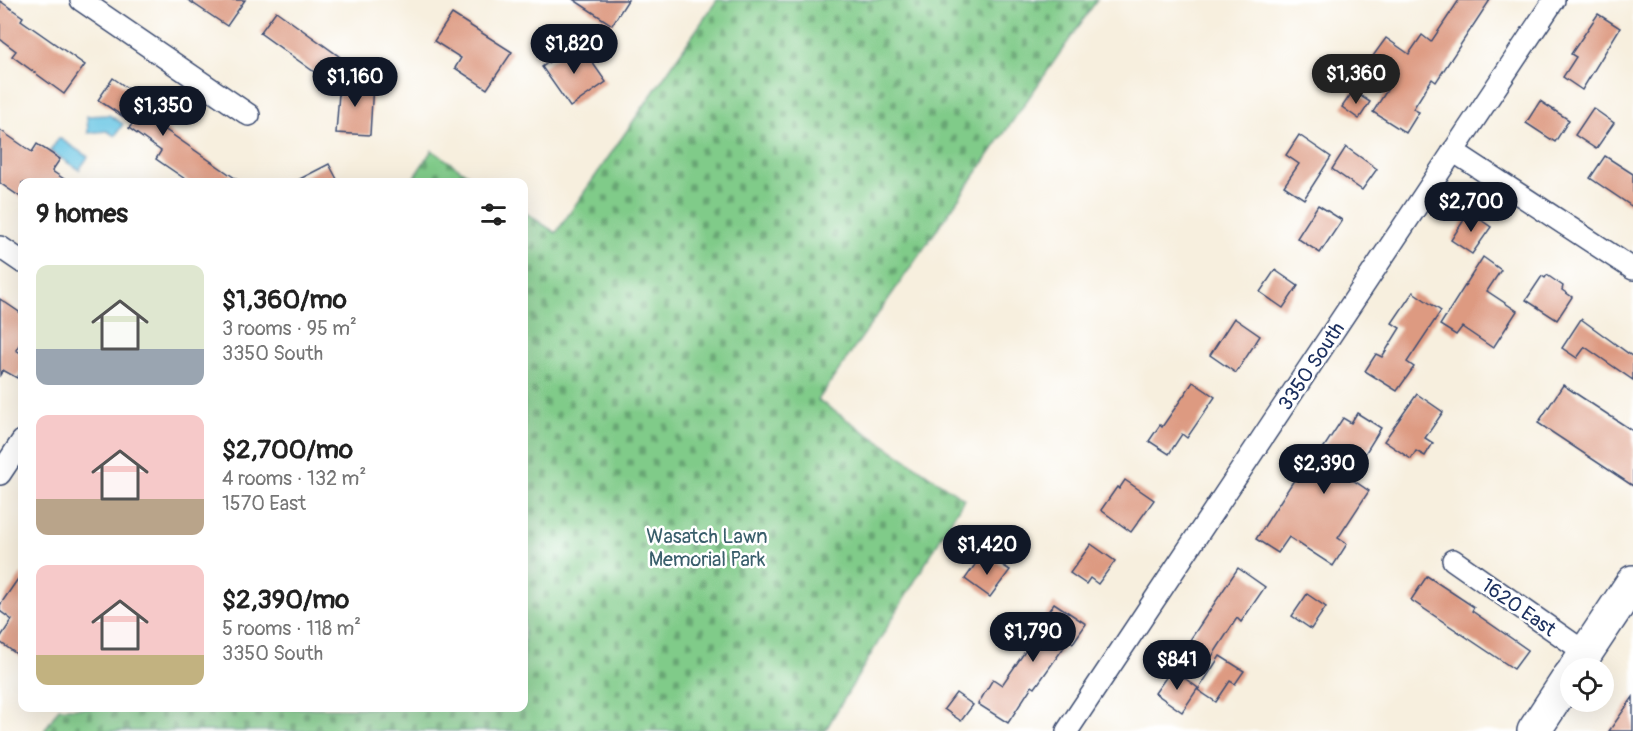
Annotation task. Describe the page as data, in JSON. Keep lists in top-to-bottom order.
{
  "streets": {
    "street": ["3350 South", "1620 East"]
  },
  "parks": ["Wasatch Lawn Memorial Park"],
  "page": {
    "price": [
      "$1,820",
      "$1,360",
      "$1,160",
      "$1,350",
      "$2,700",
      "$2,390",
      "$1,420",
      "$1,790",
      "$841"
    ],
    "heading": "9 homes",
    "list": [
      {
        "name": "$1,360/mo",
        "note": "3 rooms · 95 m² · 3350 South"
      },
      {
        "name": "$2,700/mo",
        "note": "4 rooms · 132 m² · 1570 East"
      },
      {
        "name": "$2,390/mo",
        "note": "5 rooms · 118 m² · 3350 South"
      }
    ]
  }
}
